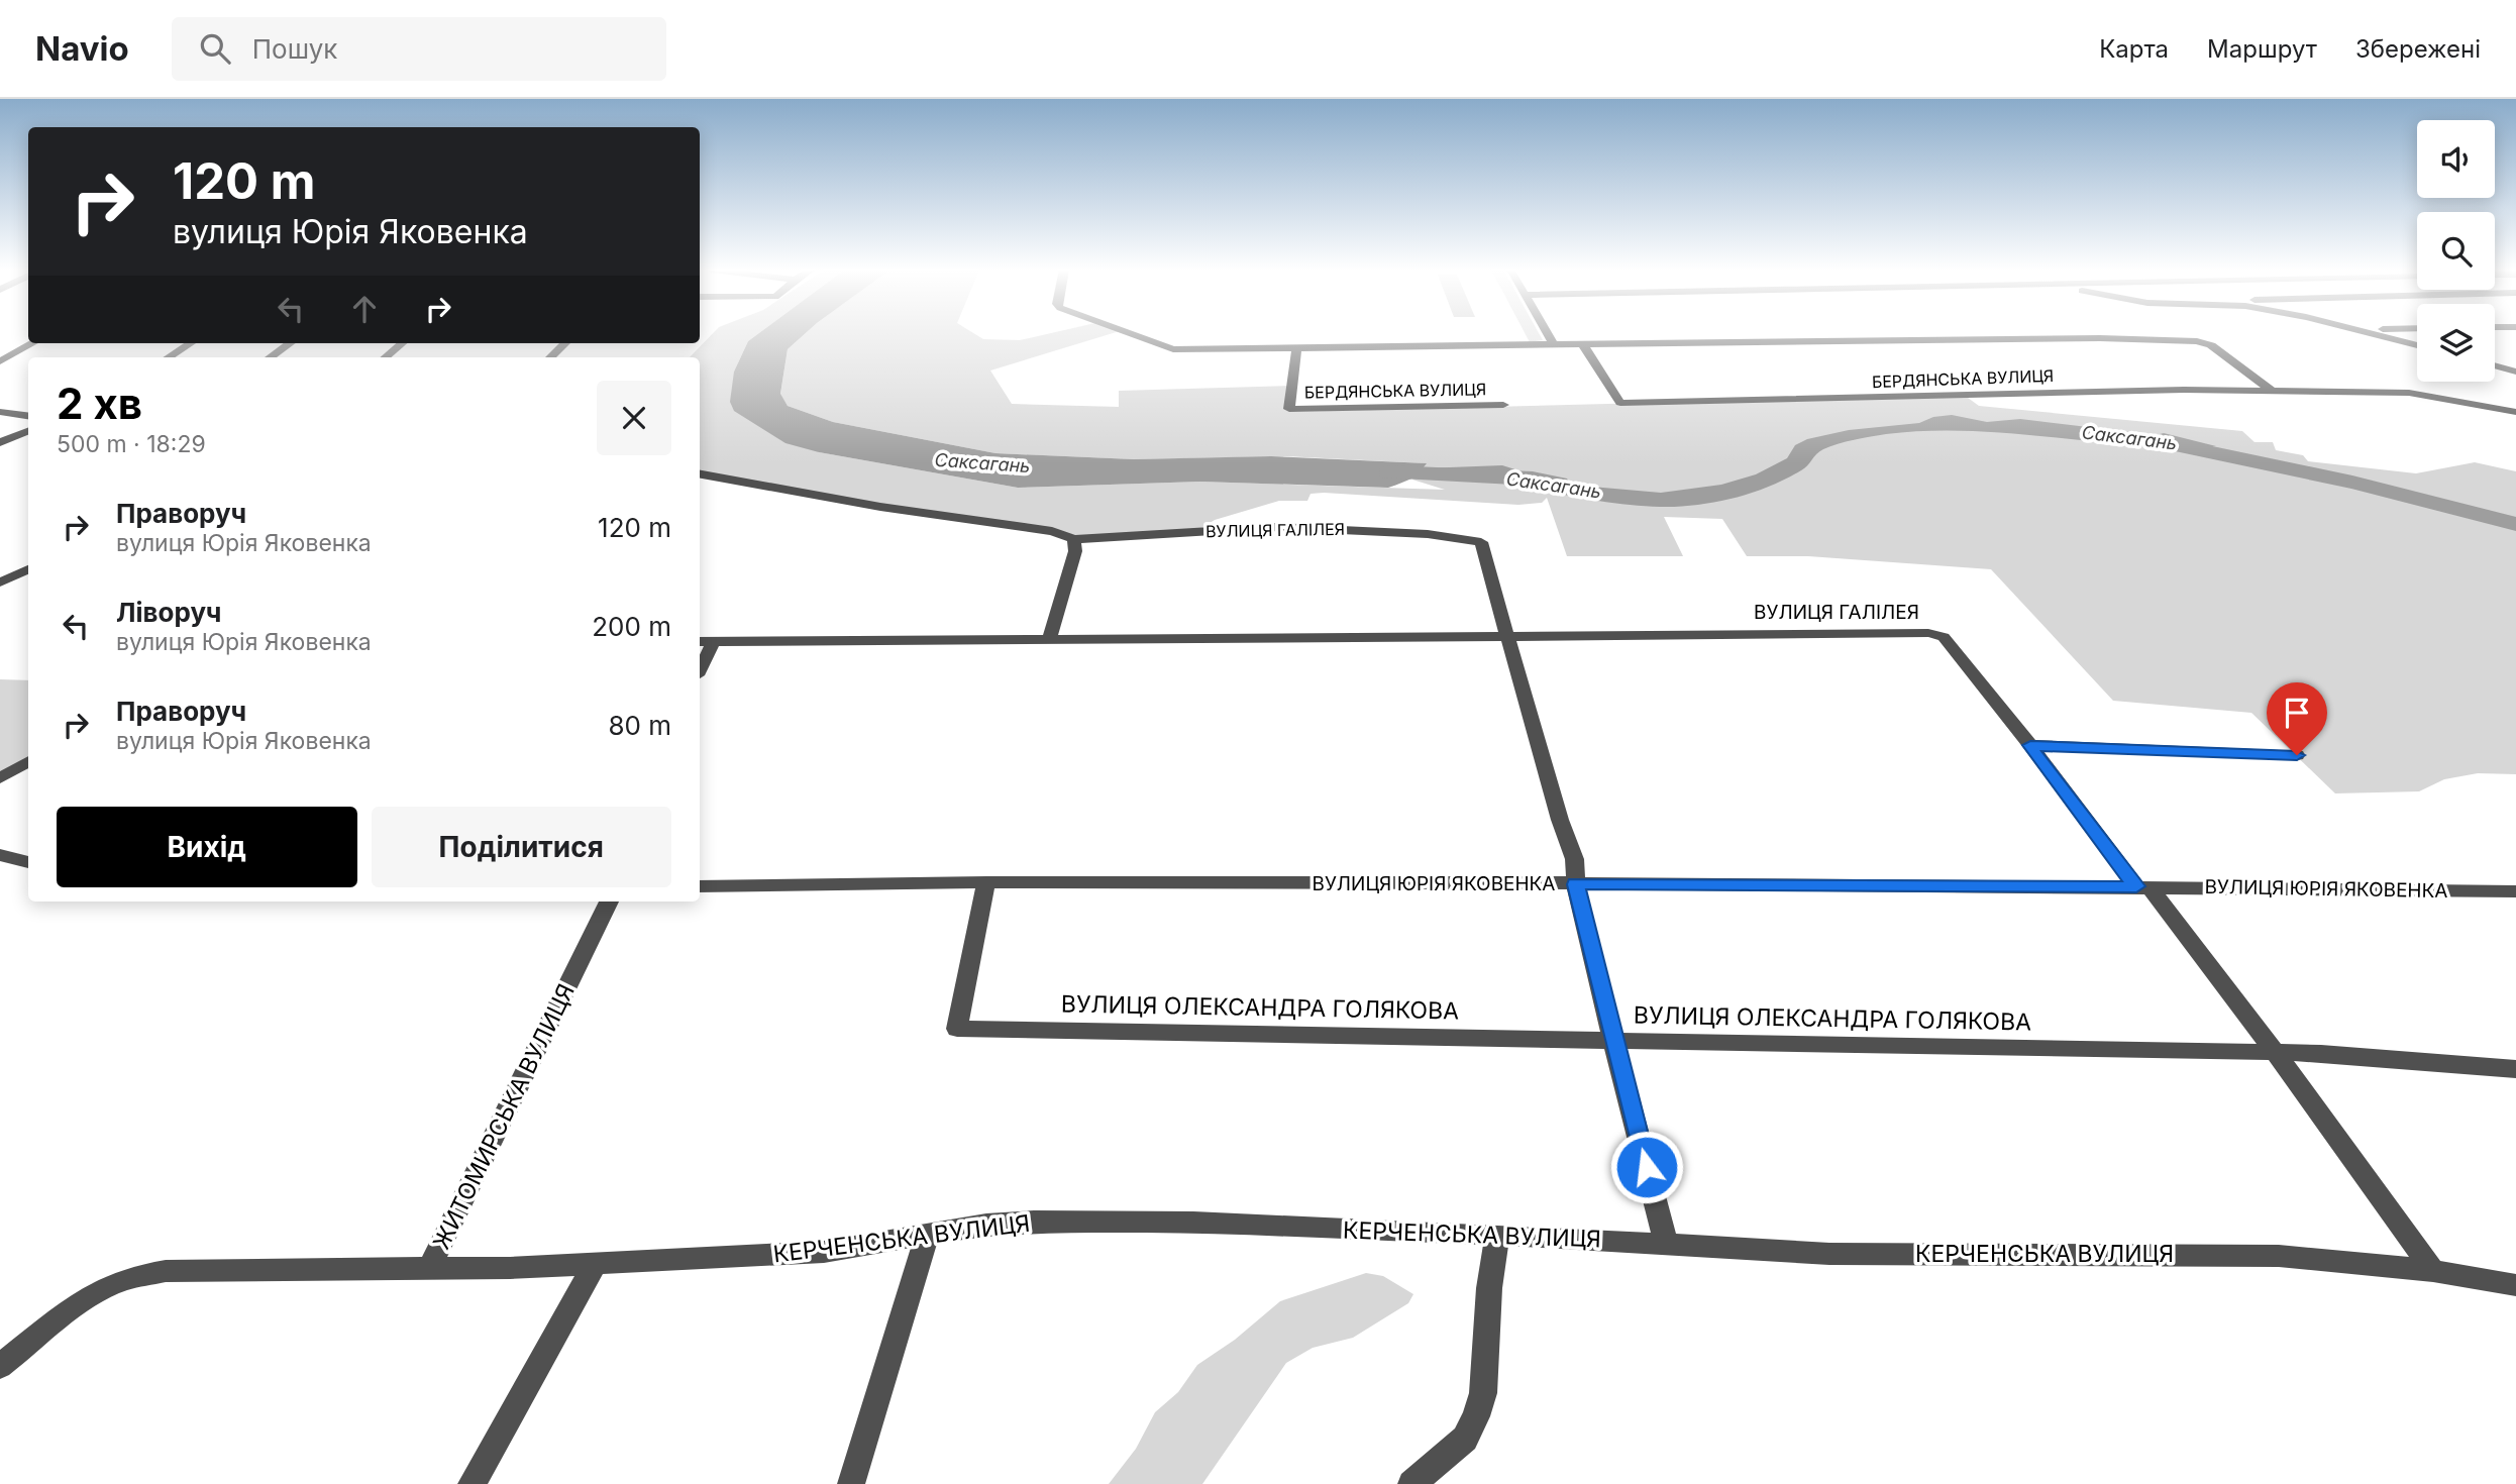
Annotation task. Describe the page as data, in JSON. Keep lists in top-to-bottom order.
{
  "streets": {
    "street": [
      "БЕРДЯНСЬКА ВУЛИЦЯ",
      "ВУЛИЦЯ ГАЛІЛЕЯ",
      "ВУЛИЦЯ ЮРІЯ ЯКОВЕНКА",
      "ВУЛИЦЯ ОЛЕКСАНДРА ГОЛЯКОВА",
      "ЖИТОМИРСЬКА ВУЛИЦЯ",
      "КЕРЧЕНСЬКА ВУЛИЦЯ"
    ]
  },
  "crossings": [
    ["ВУЛИЦЯ ГАЛІЛЕЯ", "ВУЛИЦЯ ЮРІЯ ЯКОВЕНКА"],
    ["ВУЛИЦЯ ГАЛІЛЕЯ", "ВУЛИЦЯ ОЛЕКСАНДРА ГОЛЯКОВА"],
    ["ВУЛИЦЯ ГАЛІЛЕЯ", "КЕРЧЕНСЬКА ВУЛИЦЯ"],
    ["ВУЛИЦЯ ЮРІЯ ЯКОВЕНКА", "ВУЛИЦЯ ОЛЕКСАНДРА ГОЛЯКОВА"],
    ["ЖИТОМИРСЬКА ВУЛИЦЯ", "КЕРЧЕНСЬКА ВУЛИЦЯ"]
  ],
  "water": ["Саксагань"],
  "page": {
    "header": "Navio",
    "search": "Пошук",
    "nav": ["Карта", "Маршрут", "Збережені"],
    "turn": ["120 m", "вулиця Юрія Яковенка"],
    "heading": ["2 хв", "500 m · 18:29"],
    "list": [
      {
        "name": "Праворуч",
        "note": "вулиця Юрія Яковенка",
        "value": "120 m"
      },
      {
        "name": "Ліворуч",
        "note": "вулиця Юрія Яковенка",
        "value": "200 m"
      },
      {
        "name": "Праворуч",
        "note": "вулиця Юрія Яковенка",
        "value": "80 m"
      }
    ],
    "buttons": ["Вихід", "Поділитися"]
  }
}
